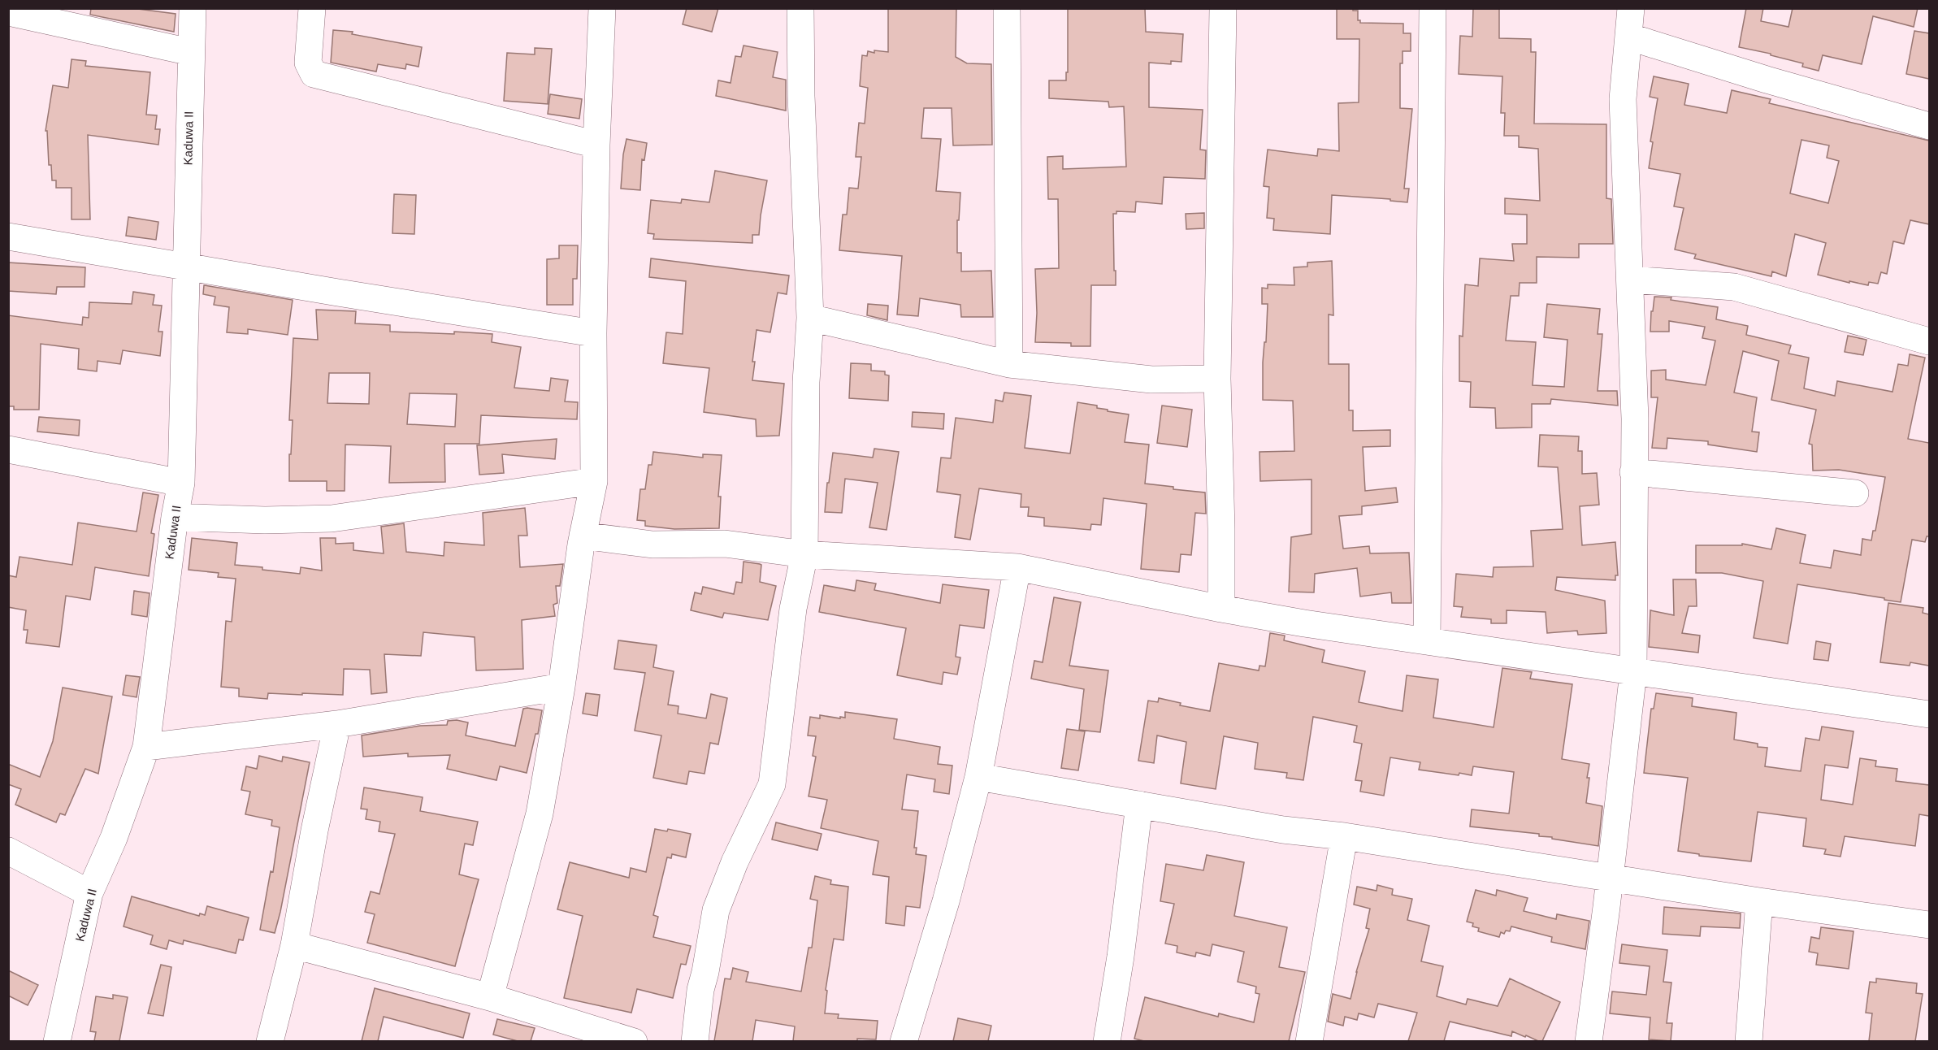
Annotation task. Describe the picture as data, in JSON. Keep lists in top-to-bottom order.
{
  "streets": {
    "street": ["Kaduwa II"]
  }
}
